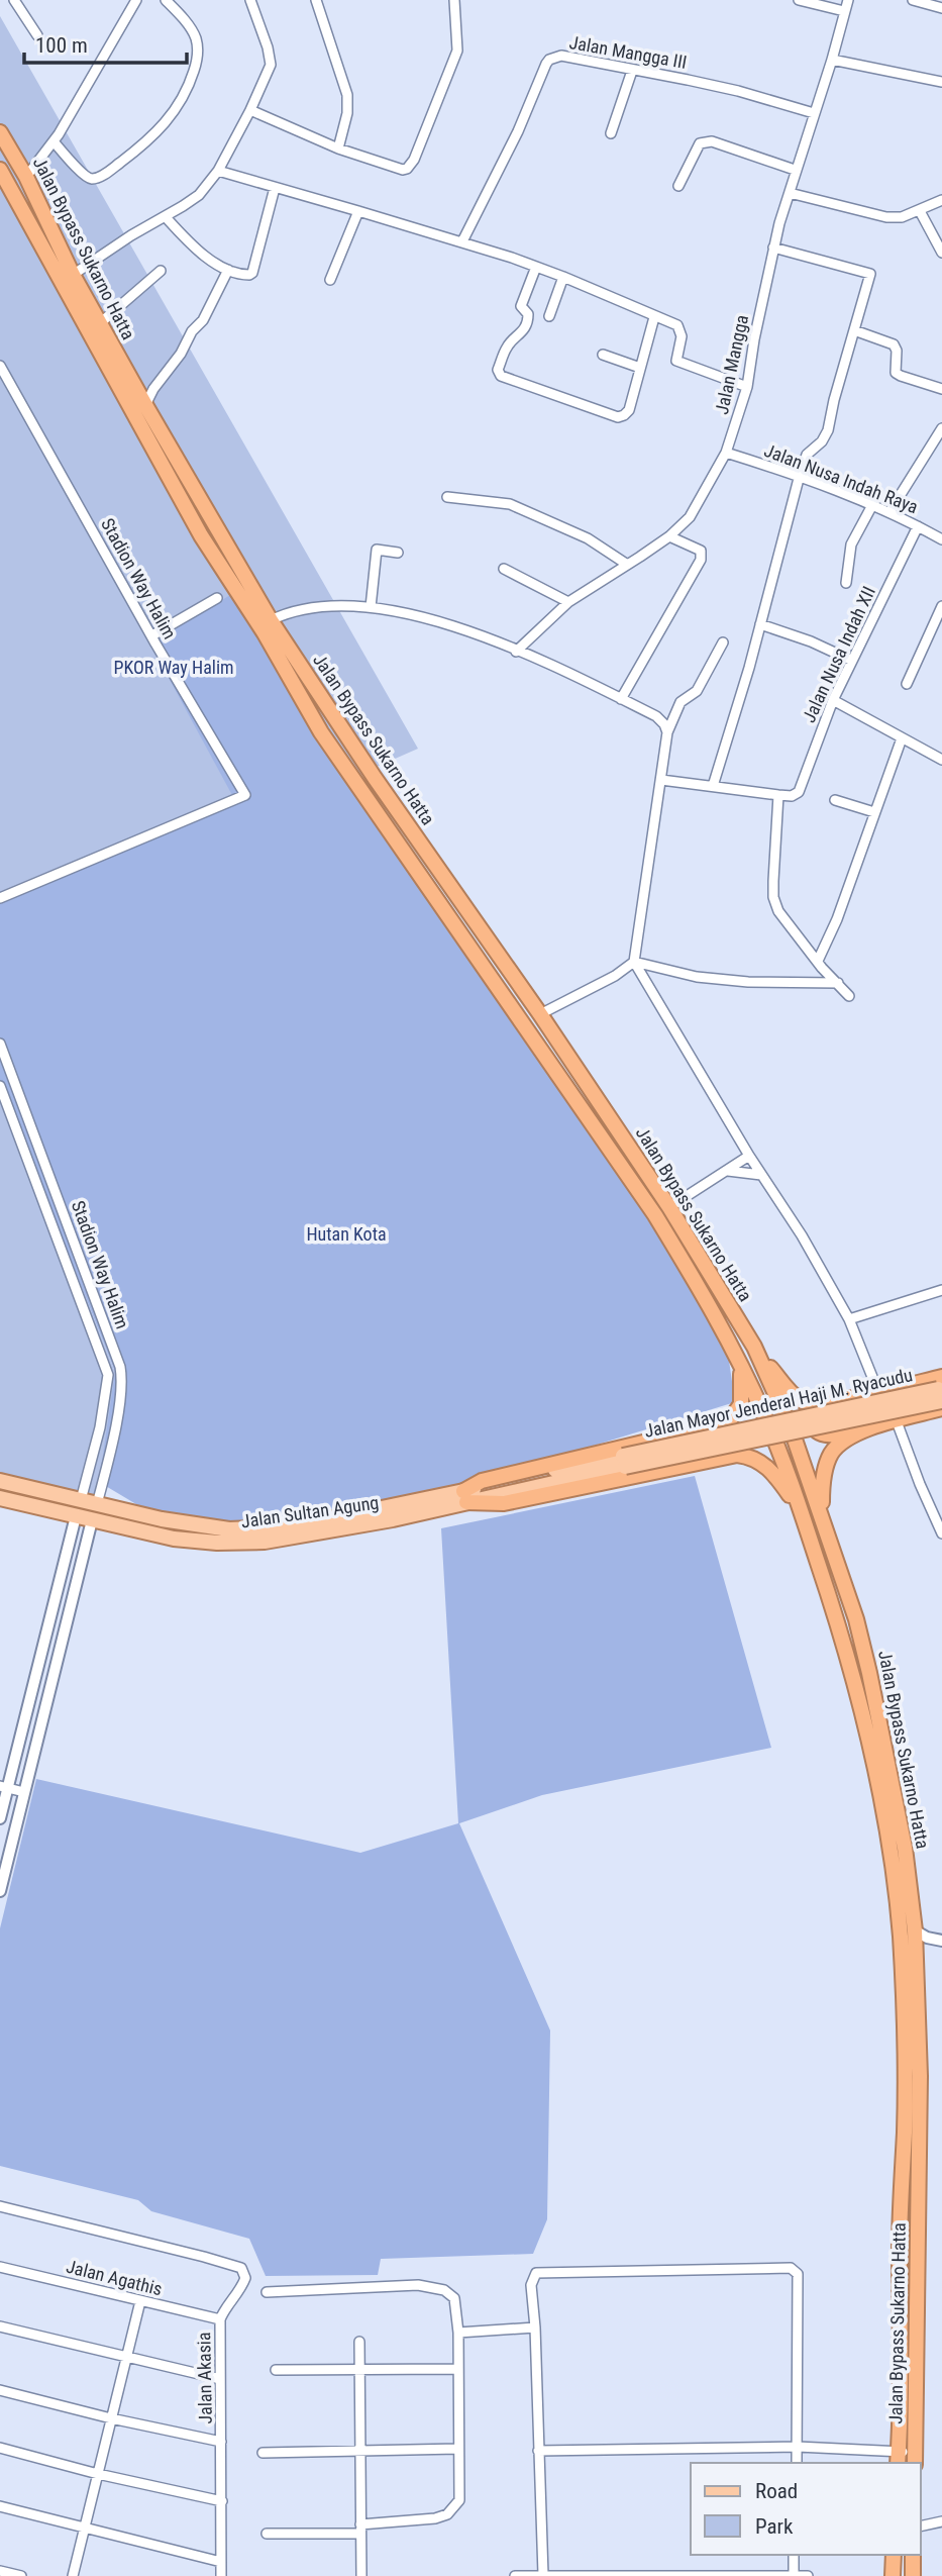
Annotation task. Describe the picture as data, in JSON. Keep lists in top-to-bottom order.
{
  "streets": {
    "highway": ["Jalan Bypass Sukarno Hatta"],
    "main road": ["Jalan Mayor Jenderal Haji M. Ryacudu", "Jalan Sultan Agung"],
    "street": [
      "Jalan Mangga III",
      "Jalan Mangga",
      "Jalan Nusa Indah Raya",
      "Stadion Way Halim",
      "Jalan Nusa Indah XII",
      "Jalan Agathis",
      "Jalan Akasia"
    ]
  },
  "crossings": [
    ["Jalan Mangga III", "Jalan Mangga"],
    ["Jalan Mangga", "Jalan Nusa Indah Raya"],
    ["Jalan Nusa Indah Raya", "Jalan Nusa Indah XII"],
    ["Stadion Way Halim", "Jalan Sultan Agung"],
    ["Jalan Mayor Jenderal Haji M. Ryacudu", "Jalan Sultan Agung"],
    ["Jalan Agathis", "Jalan Akasia"]
  ],
  "parks": ["PKOR Way Halim", "Hutan Kota"],
  "legend": ["Road", "Park"],
  "scale_bar": "100 m"
}
